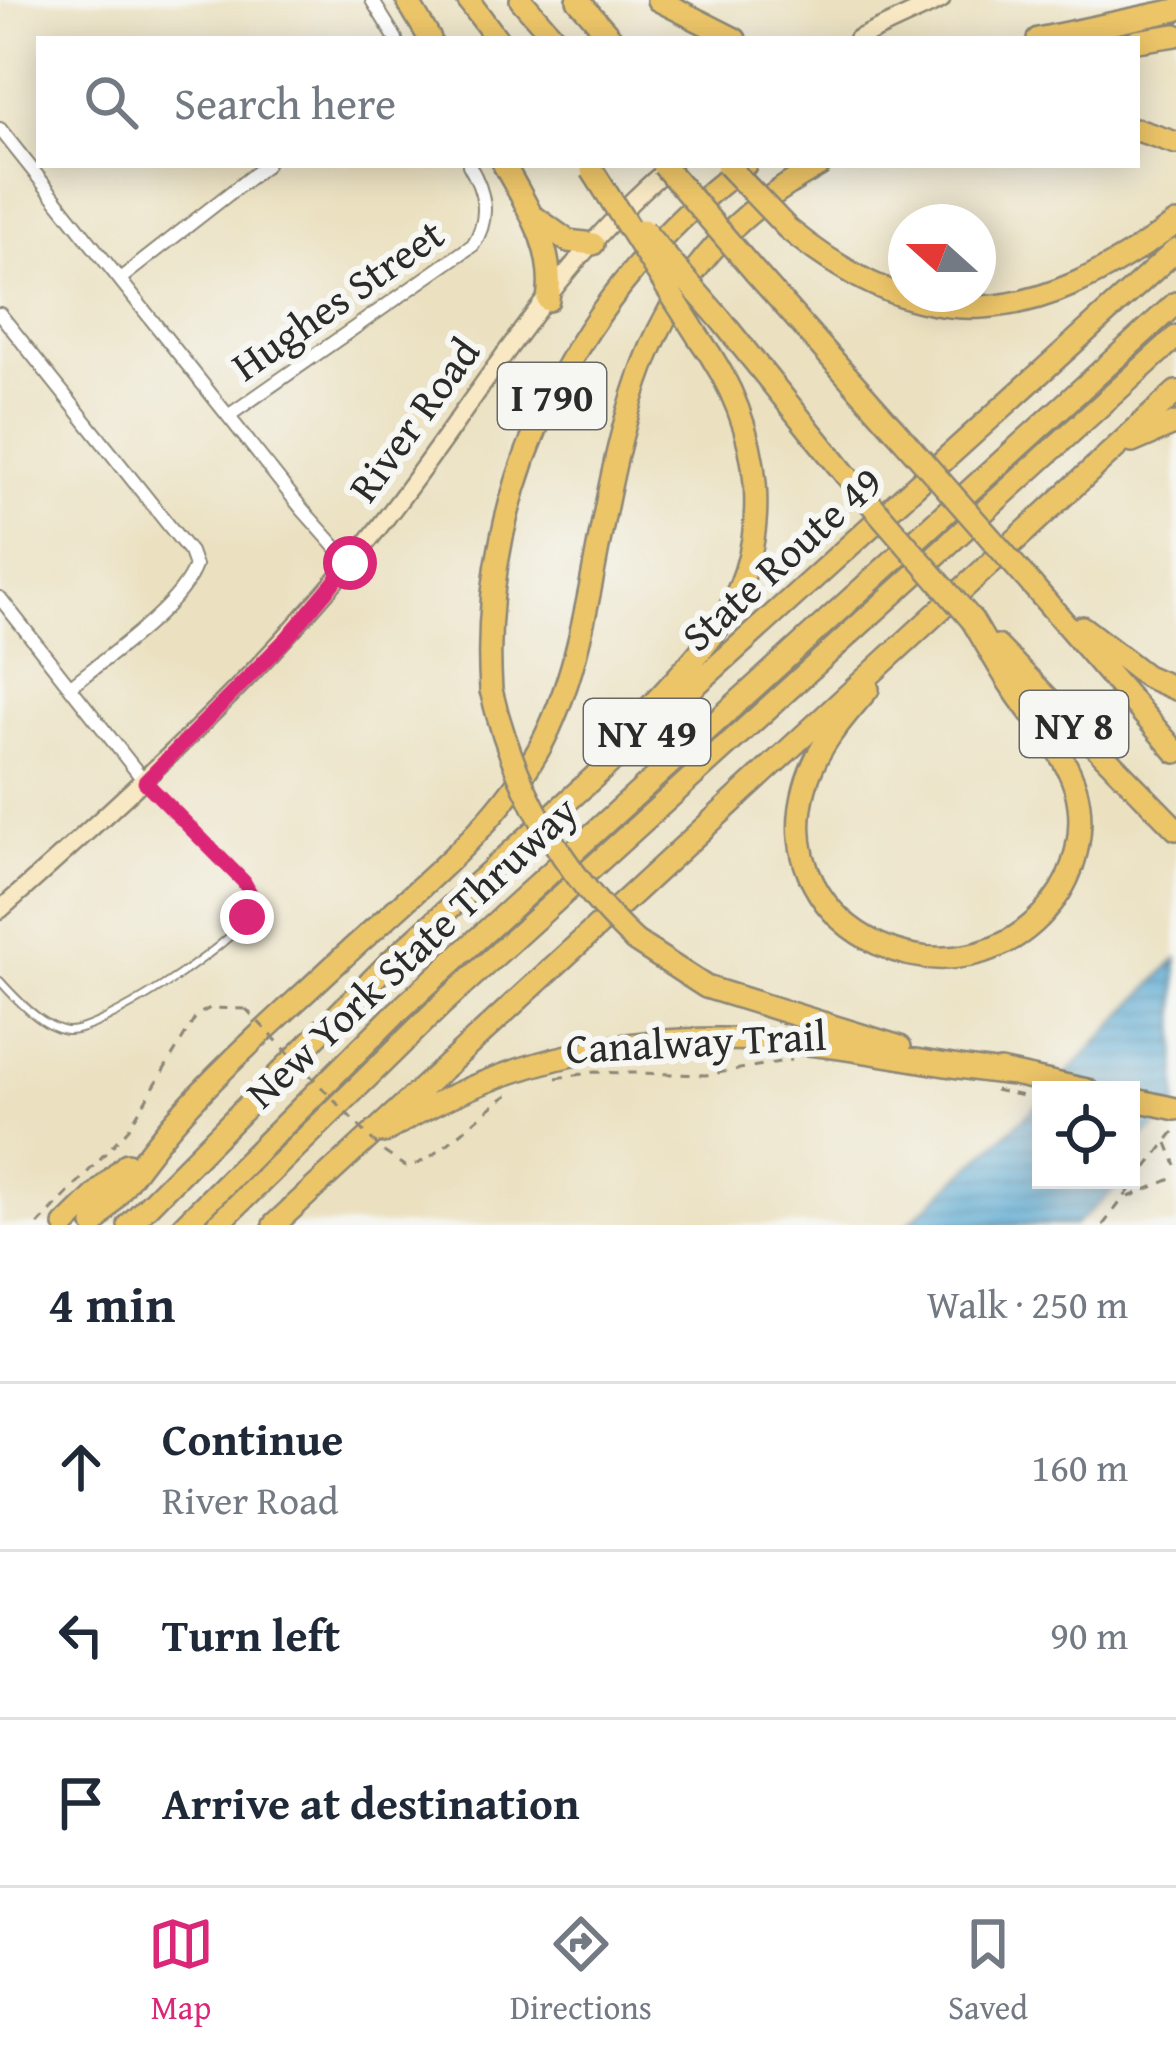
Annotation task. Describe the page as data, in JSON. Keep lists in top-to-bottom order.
{
  "streets": {
    "highway": [
      "I 790",
      "State Route 49",
      "NY 8",
      "NY 49",
      "New York State Thruway"
    ],
    "main road": ["River Road"],
    "street": ["Hughes Street"],
    "path": ["Canalway Trail"]
  },
  "north": "left",
  "page": {
    "search": "Search here",
    "heading": ["4 min", "Walk · 250 m"],
    "list": [
      ["Continue", "River Road", "160 m"],
      ["Turn left", "90 m"],
      "Arrive at destination"
    ],
    "nav": ["Map", "Directions", "Saved"]
  }
}
